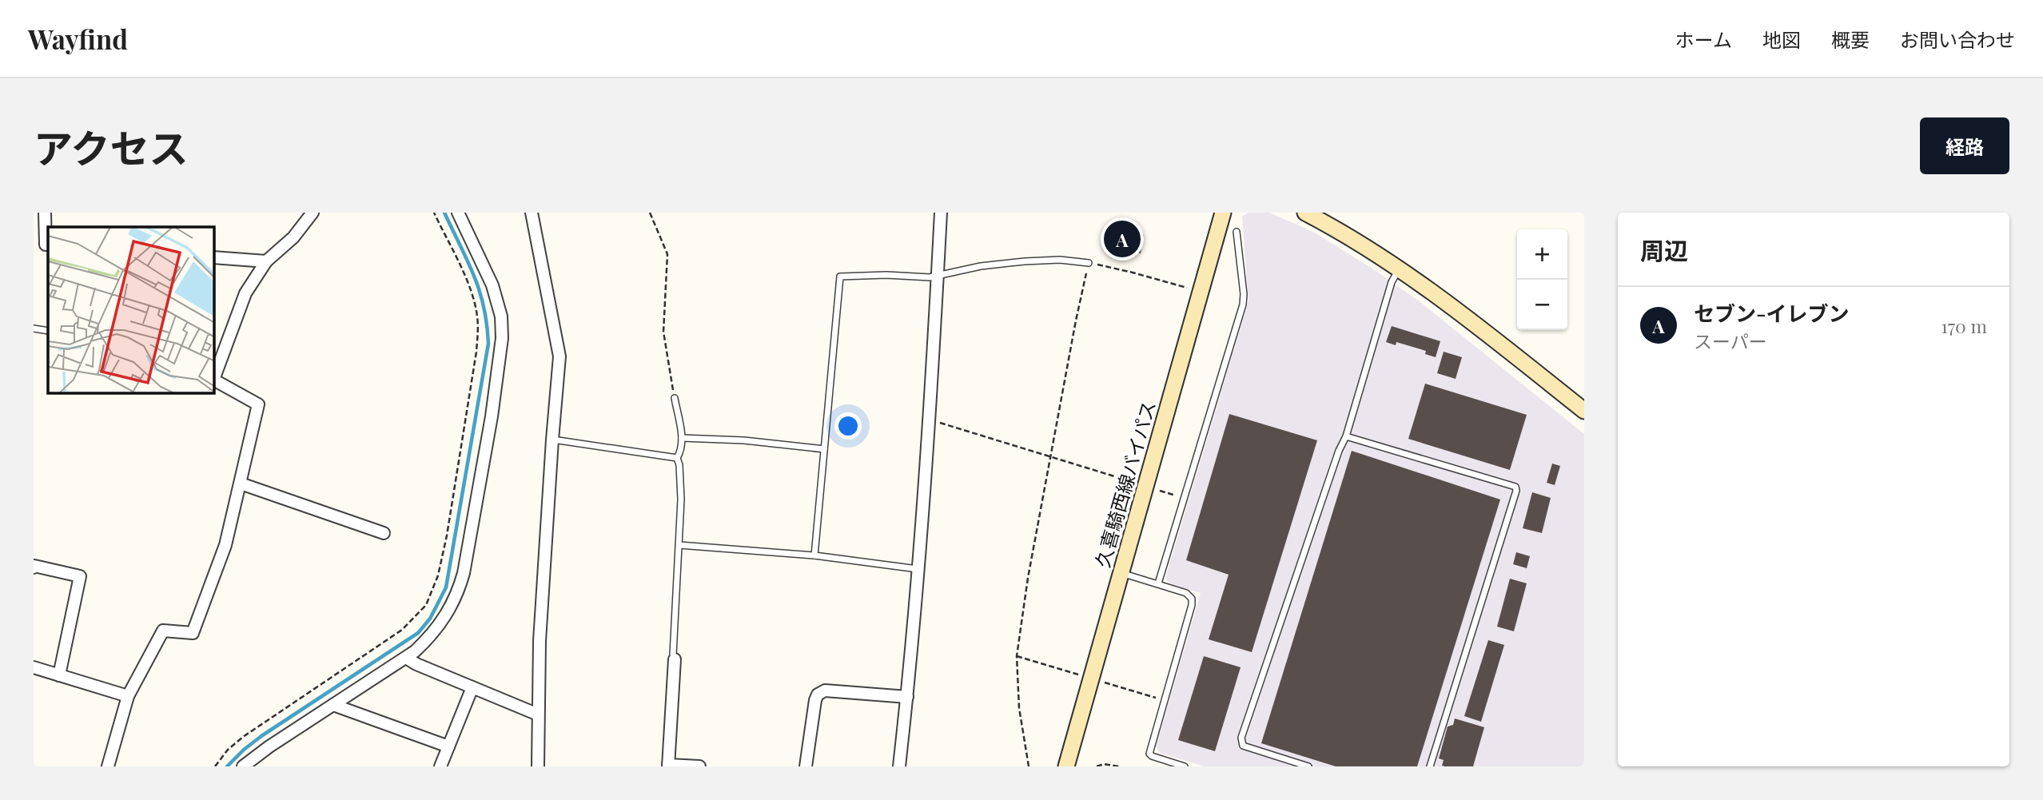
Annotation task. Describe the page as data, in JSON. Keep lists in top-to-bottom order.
{
  "streets": {
    "main road": ["久喜騎西線バイパス"]
  },
  "page": {
    "header": "Wayfind",
    "nav": [
      "ホーム",
      "地図",
      "概要",
      "お問い合わせ"
    ],
    "title": "アクセス",
    "buttons": "経路",
    "heading": "周辺",
    "pins": "A",
    "map_buttons": ["+", "−"],
    "list": [
      {
        "mark": "A",
        "name": "セブン-イレブン",
        "note": "スーパー",
        "value": "170 m"
      }
    ]
  }
}
